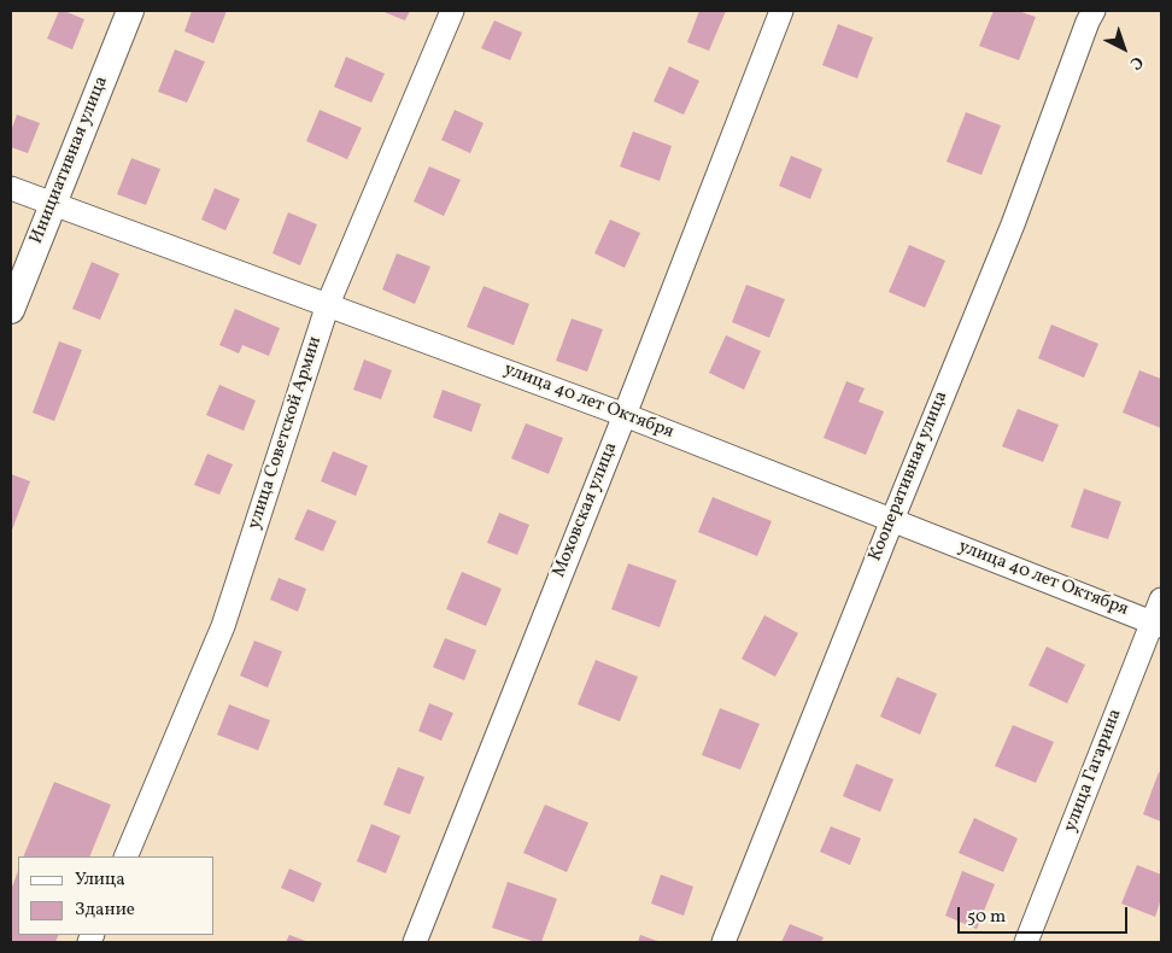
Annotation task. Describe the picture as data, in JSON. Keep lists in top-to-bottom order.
{
  "streets": {
    "street": [
      "Инициативная улица",
      "улица 40 лет Октября",
      "улица Советской Армии",
      "Кооперативная улица",
      "Моховская улица",
      "улица Гагарина"
    ]
  },
  "crossings": [
    ["Инициативная улица", "улица 40 лет Октября"],
    ["улица 40 лет Октября", "улица Советской Армии"],
    ["улица 40 лет Октября", "Кооперативная улица"],
    ["улица 40 лет Октября", "Моховская улица"],
    ["улица 40 лет Октября", "улица Гагарина"]
  ],
  "legend": ["Улица", "Здание"],
  "scale_bar": "50 m",
  "north": "bottom right"
}
